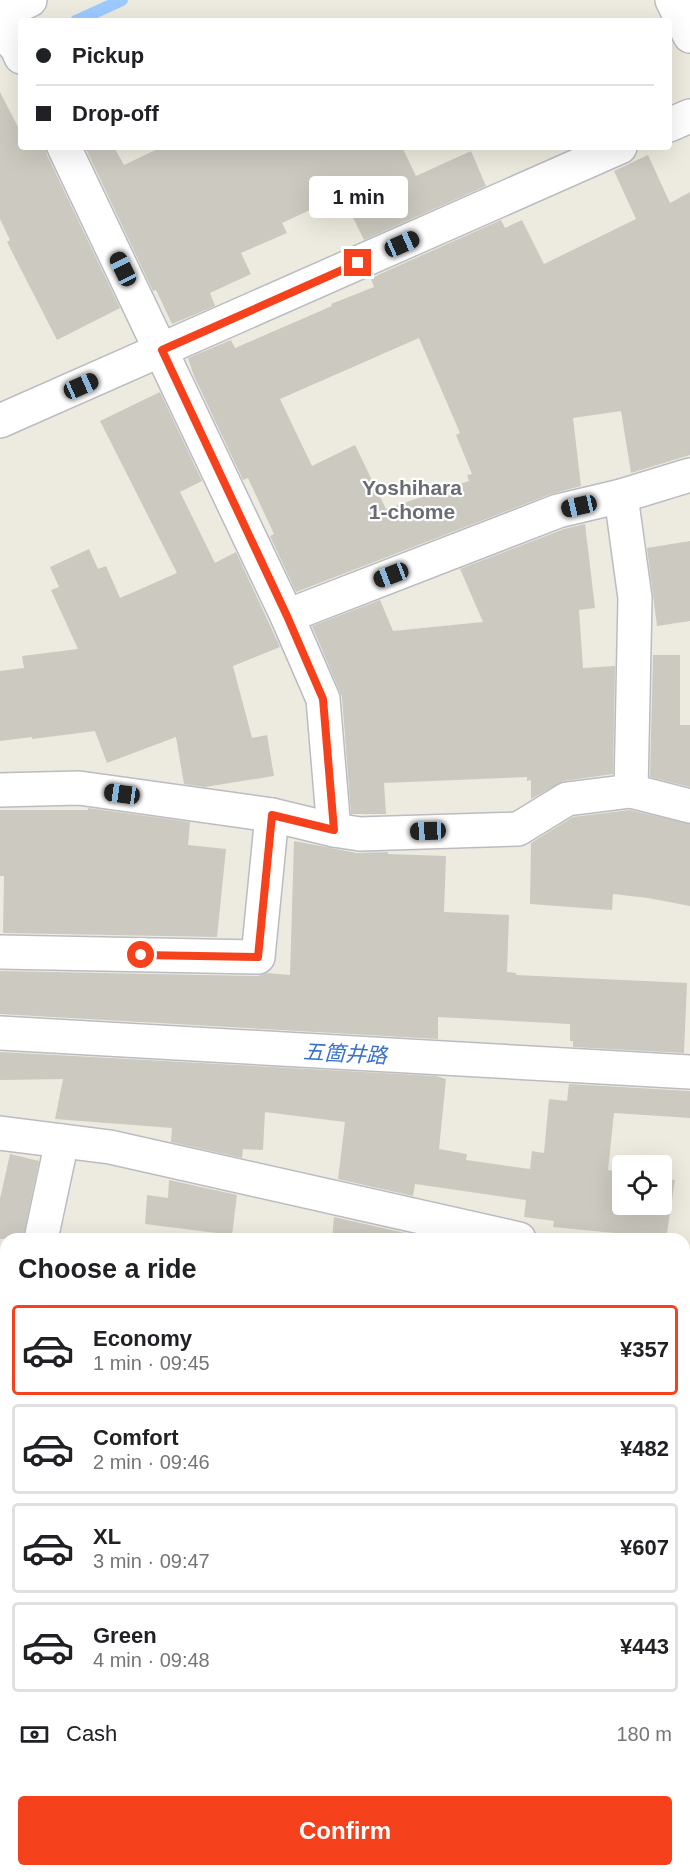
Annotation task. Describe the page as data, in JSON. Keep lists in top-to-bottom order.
{
  "districts": ["Yoshihara 1-chome"],
  "water": ["五箇井路"],
  "page": {
    "banner": ["Pickup", "Drop-off"],
    "bubble": "1 min",
    "heading": "Choose a ride",
    "list": [
      {
        "name": "Economy",
        "note": "1 min · 09:45",
        "value": "¥357"
      },
      {
        "name": "Comfort",
        "note": "2 min · 09:46",
        "value": "¥482"
      },
      {
        "name": "XL",
        "note": "3 min · 09:47",
        "value": "¥607"
      },
      {
        "name": "Green",
        "note": "4 min · 09:48",
        "value": "¥443"
      }
    ],
    "pay": ["Cash", "180 m"],
    "buttons": "Confirm"
  }
}
